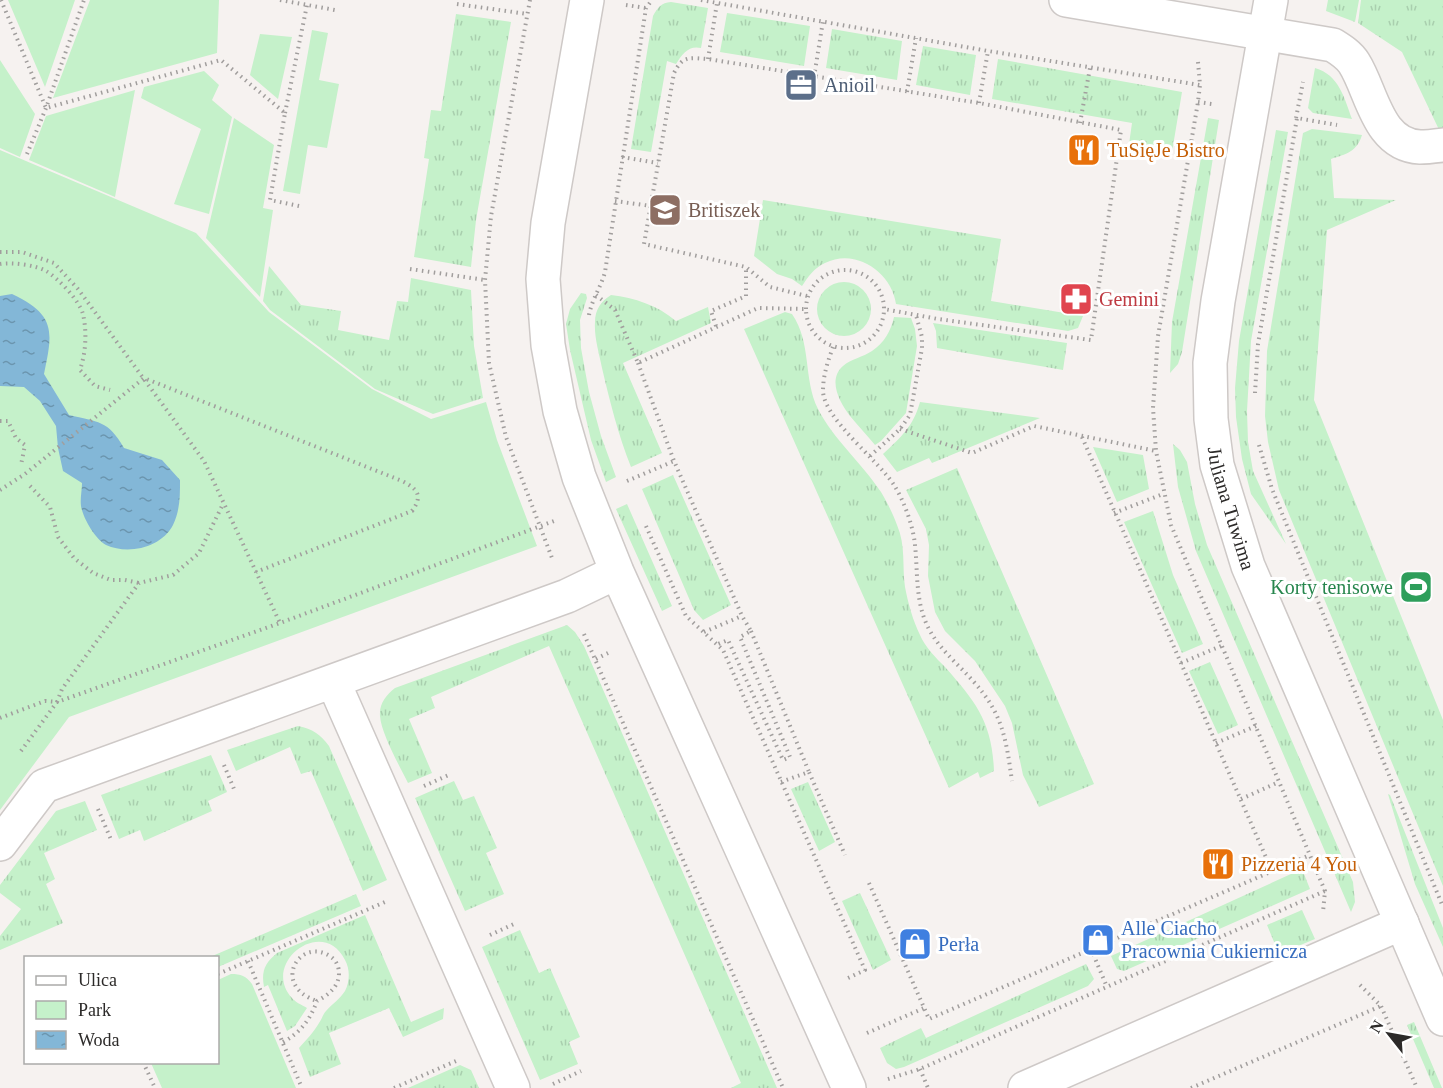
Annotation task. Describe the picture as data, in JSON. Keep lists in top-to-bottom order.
{
  "streets": {
    "street": ["Juliana Tuwima"]
  },
  "places": {
    "office": ["Anioil"],
    "restaurant": ["TuSięJe Bistro", "Pizzeria 4 You"],
    "school or university": ["Britiszek"],
    "pharmacy": ["Gemini"],
    "sports": ["Korty tenisowe"],
    "shop": ["Alle Ciacho Pracownia Cukiernicza", "Perła"]
  },
  "legend": ["Ulica", "Park", "Woda"],
  "north": "top left"
}
